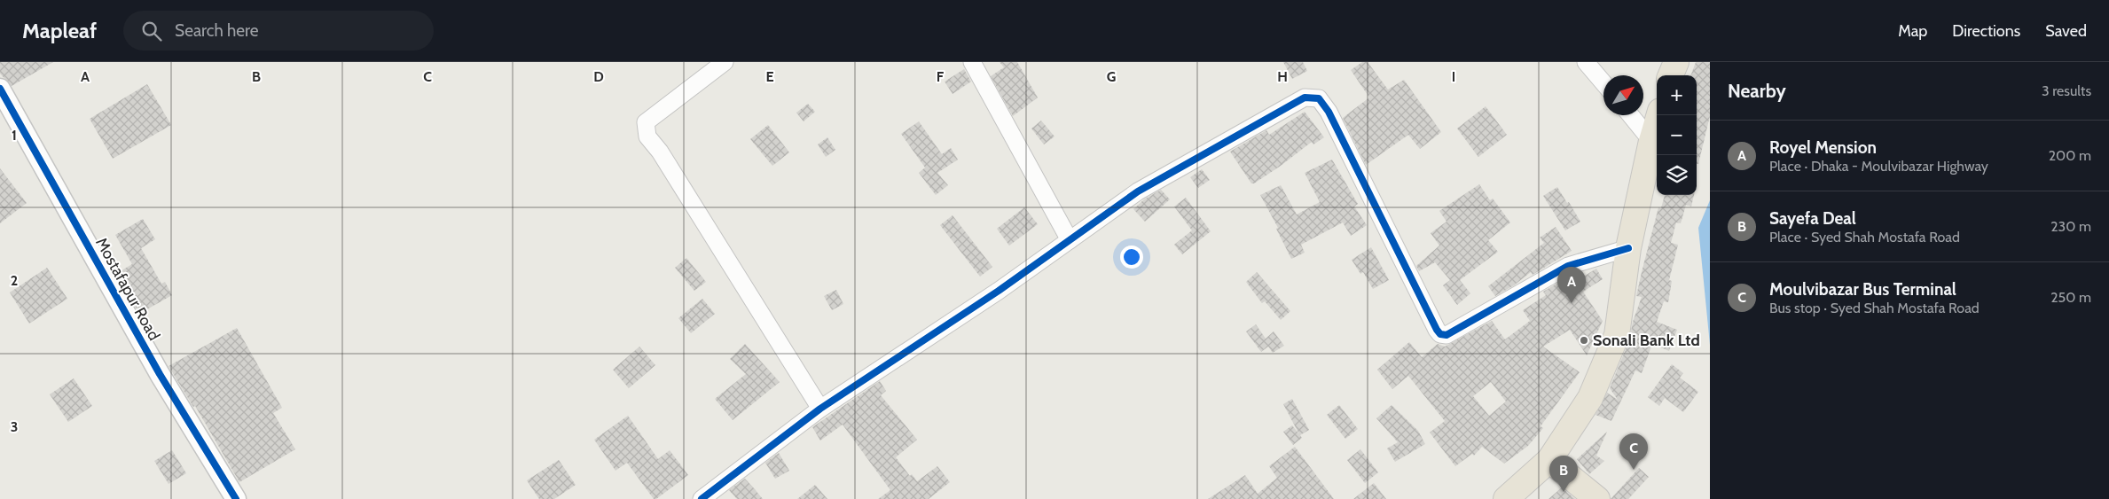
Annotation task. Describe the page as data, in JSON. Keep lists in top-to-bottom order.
{
  "streets": {
    "street": ["Mostafapur Road"]
  },
  "places": ["Sonali Bank Ltd"],
  "north": "top right",
  "page": {
    "header": "Mapleaf",
    "search": "Search here",
    "nav": ["Map", "Directions", "Saved"],
    "heading": ["Nearby", "3 results"],
    "map_buttons": ["+", "−"],
    "list": [
      {
        "mark": "A",
        "name": "Royel Mension",
        "note": "Place · Dhaka - Moulvibazar Highway",
        "value": "200 m"
      },
      {
        "mark": "B",
        "name": "Sayefa Deal",
        "note": "Place · Syed Shah Mostafa Road",
        "value": "230 m"
      },
      {
        "mark": "C",
        "name": "Moulvibazar Bus Terminal",
        "note": "Bus stop · Syed Shah Mostafa Road",
        "value": "250 m"
      }
    ],
    "pins": ["A", "C", "B"]
  },
  "grid": {
    "columns": [
      "A",
      "B",
      "C",
      "D",
      "E",
      "F",
      "G",
      "H",
      "I"
    ],
    "rows": ["1", "2", "3"]
  }
}
